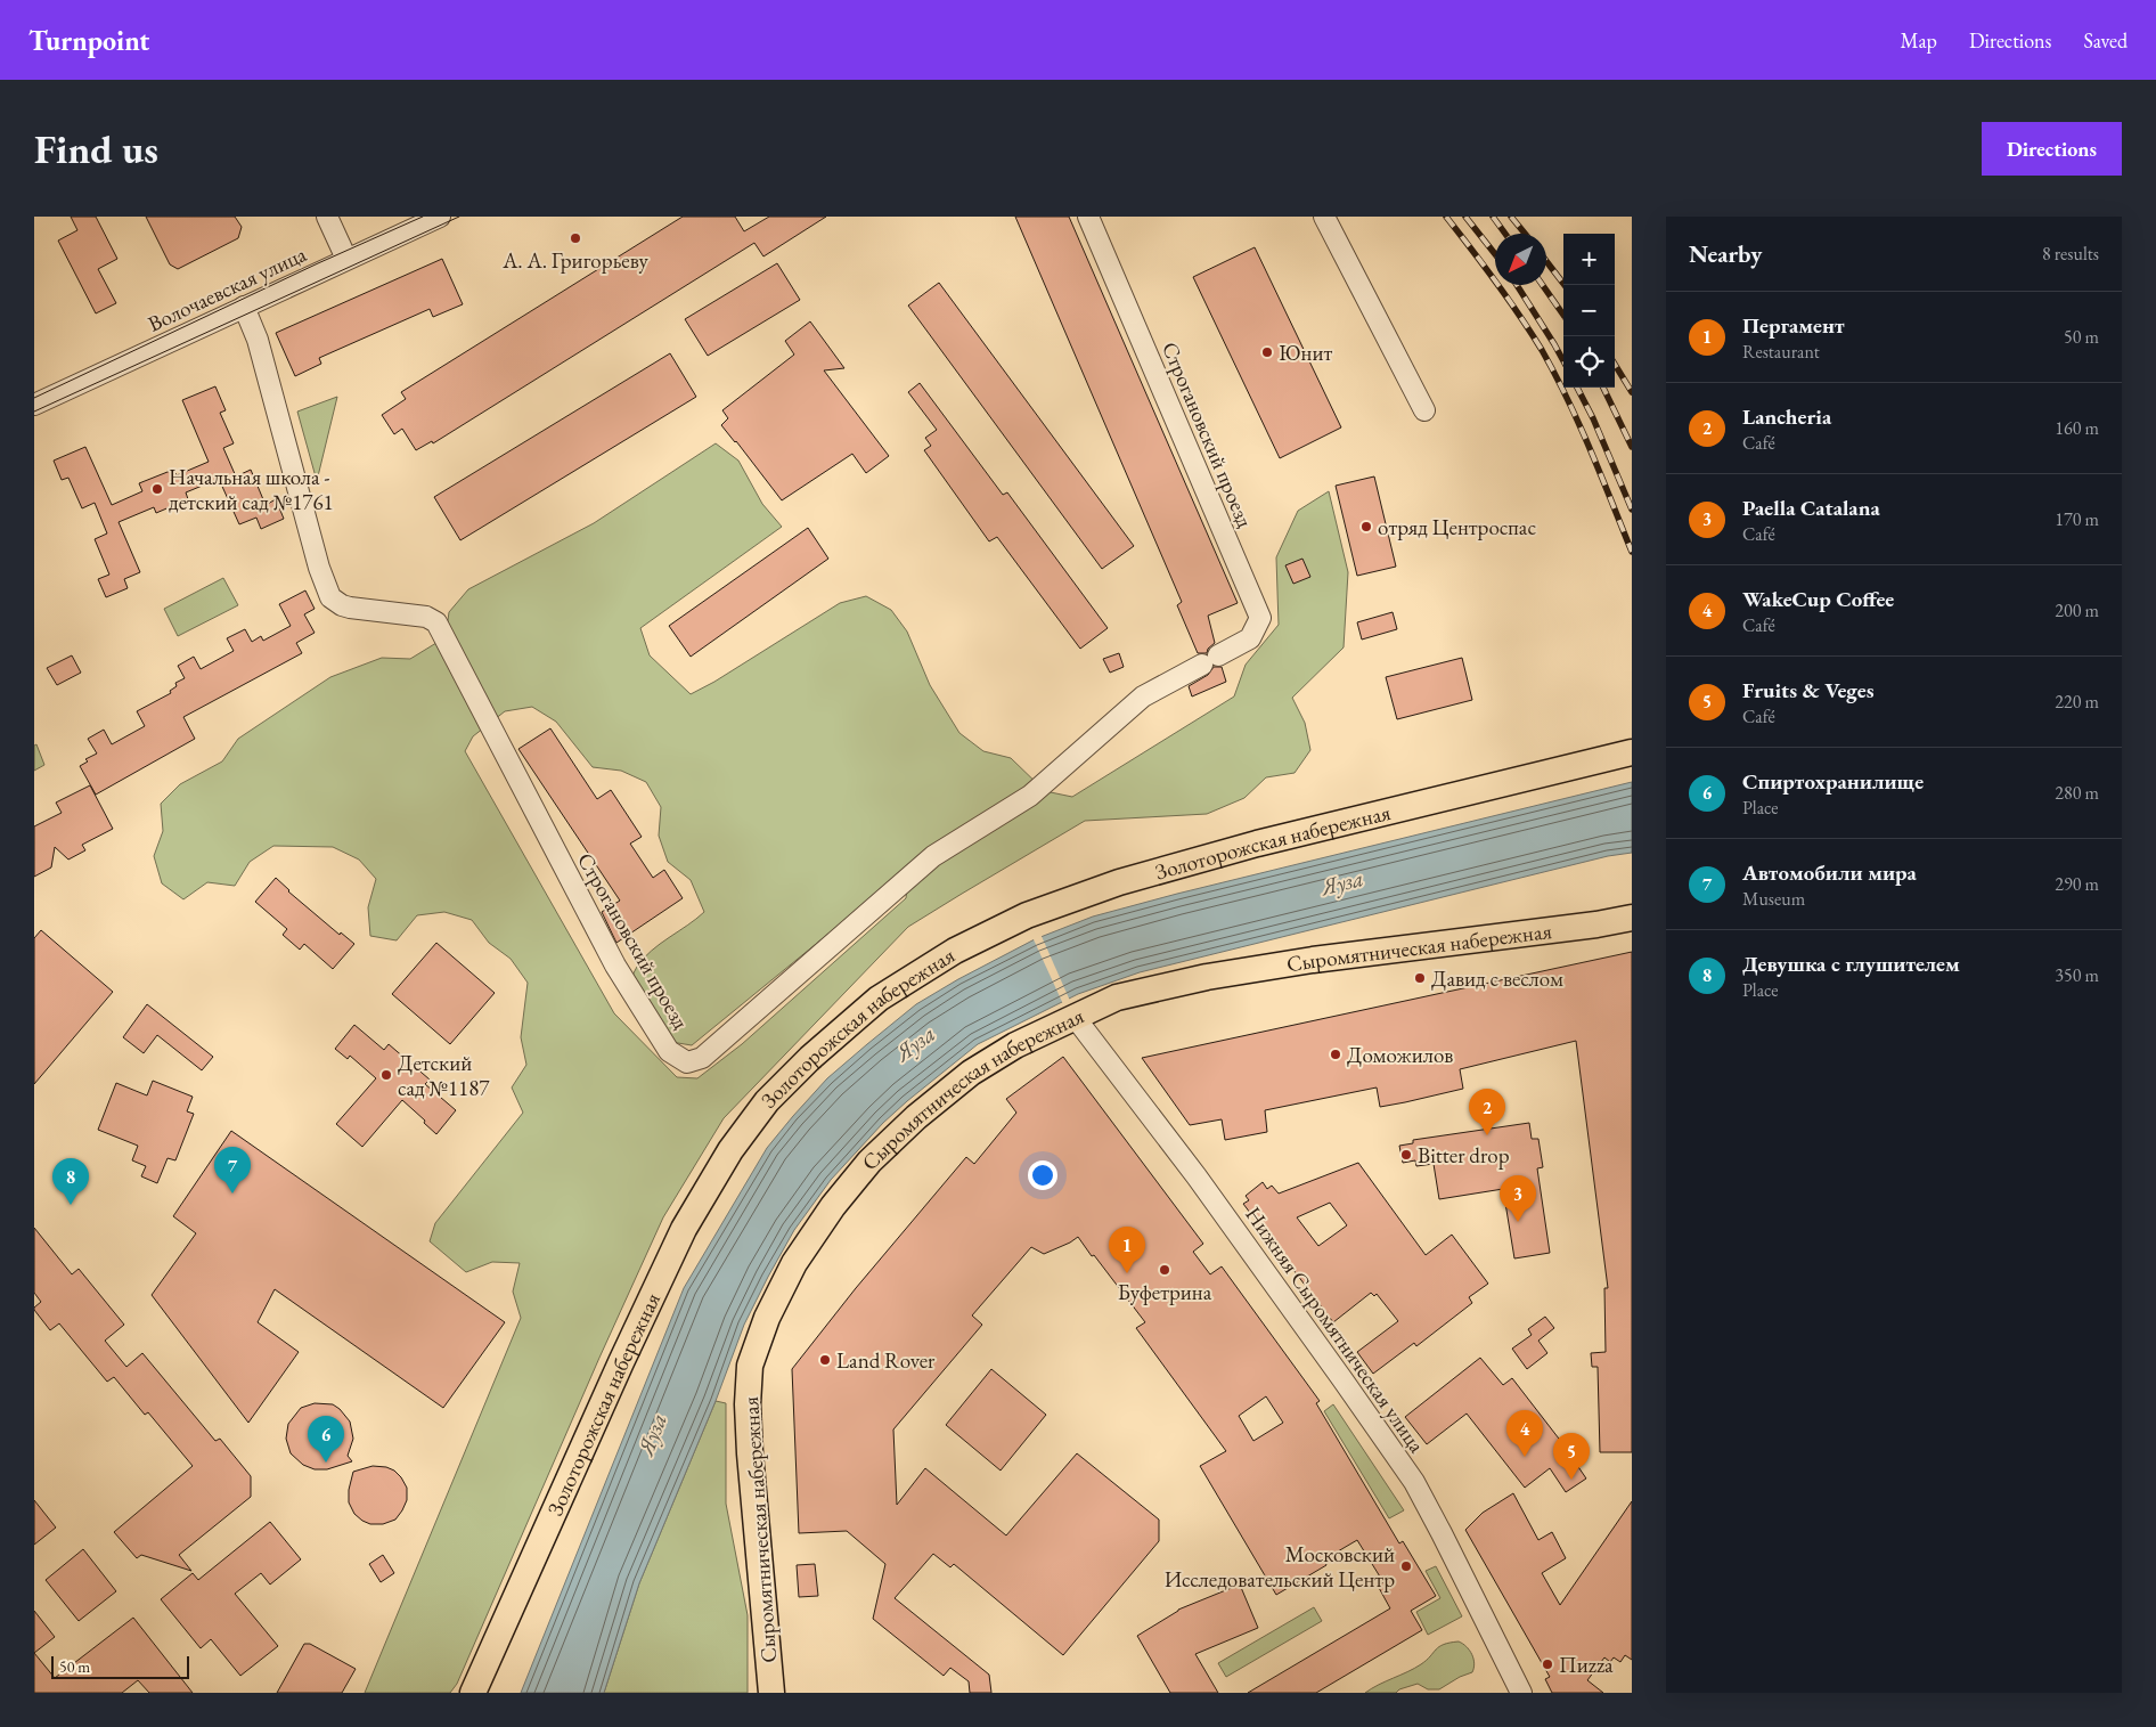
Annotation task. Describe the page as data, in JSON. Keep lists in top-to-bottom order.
{
  "streets": {
    "main road": ["Золоторожская набережная", "Сыромятническая набережная"],
    "street": ["Волочаевская улица", "Строгановский проезд", "Нижняя Сыромятническая улица"]
  },
  "crossings": [
    ["Волочаевская улица", "Строгановский проезд"],
    ["Сыромятническая набережная", "Нижняя Сыромятническая улица"]
  ],
  "water": ["Яуза"],
  "places": [
    "А. А. Григорьеву",
    "Юнит",
    "Начальная школа - детский сад №1761",
    "отряд Центроспас",
    "Давид с веслом",
    "Доможилов",
    "Детский сад №1187",
    "Bitter drop",
    "Буфетрина",
    "Land Rover",
    "Московский Исследовательский Центр",
    "Пиzzа"
  ],
  "scale_bar": "50 m",
  "north": "bottom left",
  "page": {
    "header": "Turnpoint",
    "nav": ["Map", "Directions", "Saved"],
    "buttons": "Directions",
    "title": "Find us",
    "heading": ["Nearby", "8 results"],
    "map_buttons": ["+", "−"],
    "list": [
      {
        "mark": "1",
        "name": "Пергамент",
        "note": "Restaurant",
        "value": "50 m"
      },
      {
        "mark": "2",
        "name": "Lancheria",
        "note": "Café",
        "value": "160 m"
      },
      {
        "mark": "3",
        "name": "Paella Catalana",
        "note": "Café",
        "value": "170 m"
      },
      {
        "mark": "4",
        "name": "WakeCup Coffee",
        "note": "Café",
        "value": "200 m"
      },
      {
        "mark": "5",
        "name": "Fruits & Veges",
        "note": "Café",
        "value": "220 m"
      },
      {
        "mark": "6",
        "name": "Спиртохранилище",
        "note": "Place",
        "value": "280 m"
      },
      {
        "mark": "7",
        "name": "Автомобили мира",
        "note": "Museum",
        "value": "290 m"
      },
      {
        "mark": "8",
        "name": "Девушка с глушителем",
        "note": "Place",
        "value": "350 m"
      }
    ],
    "pins": [
      "2",
      "7",
      "8",
      "3",
      "1",
      "4",
      "6",
      "5"
    ],
    "scale": "50 m"
  }
}
